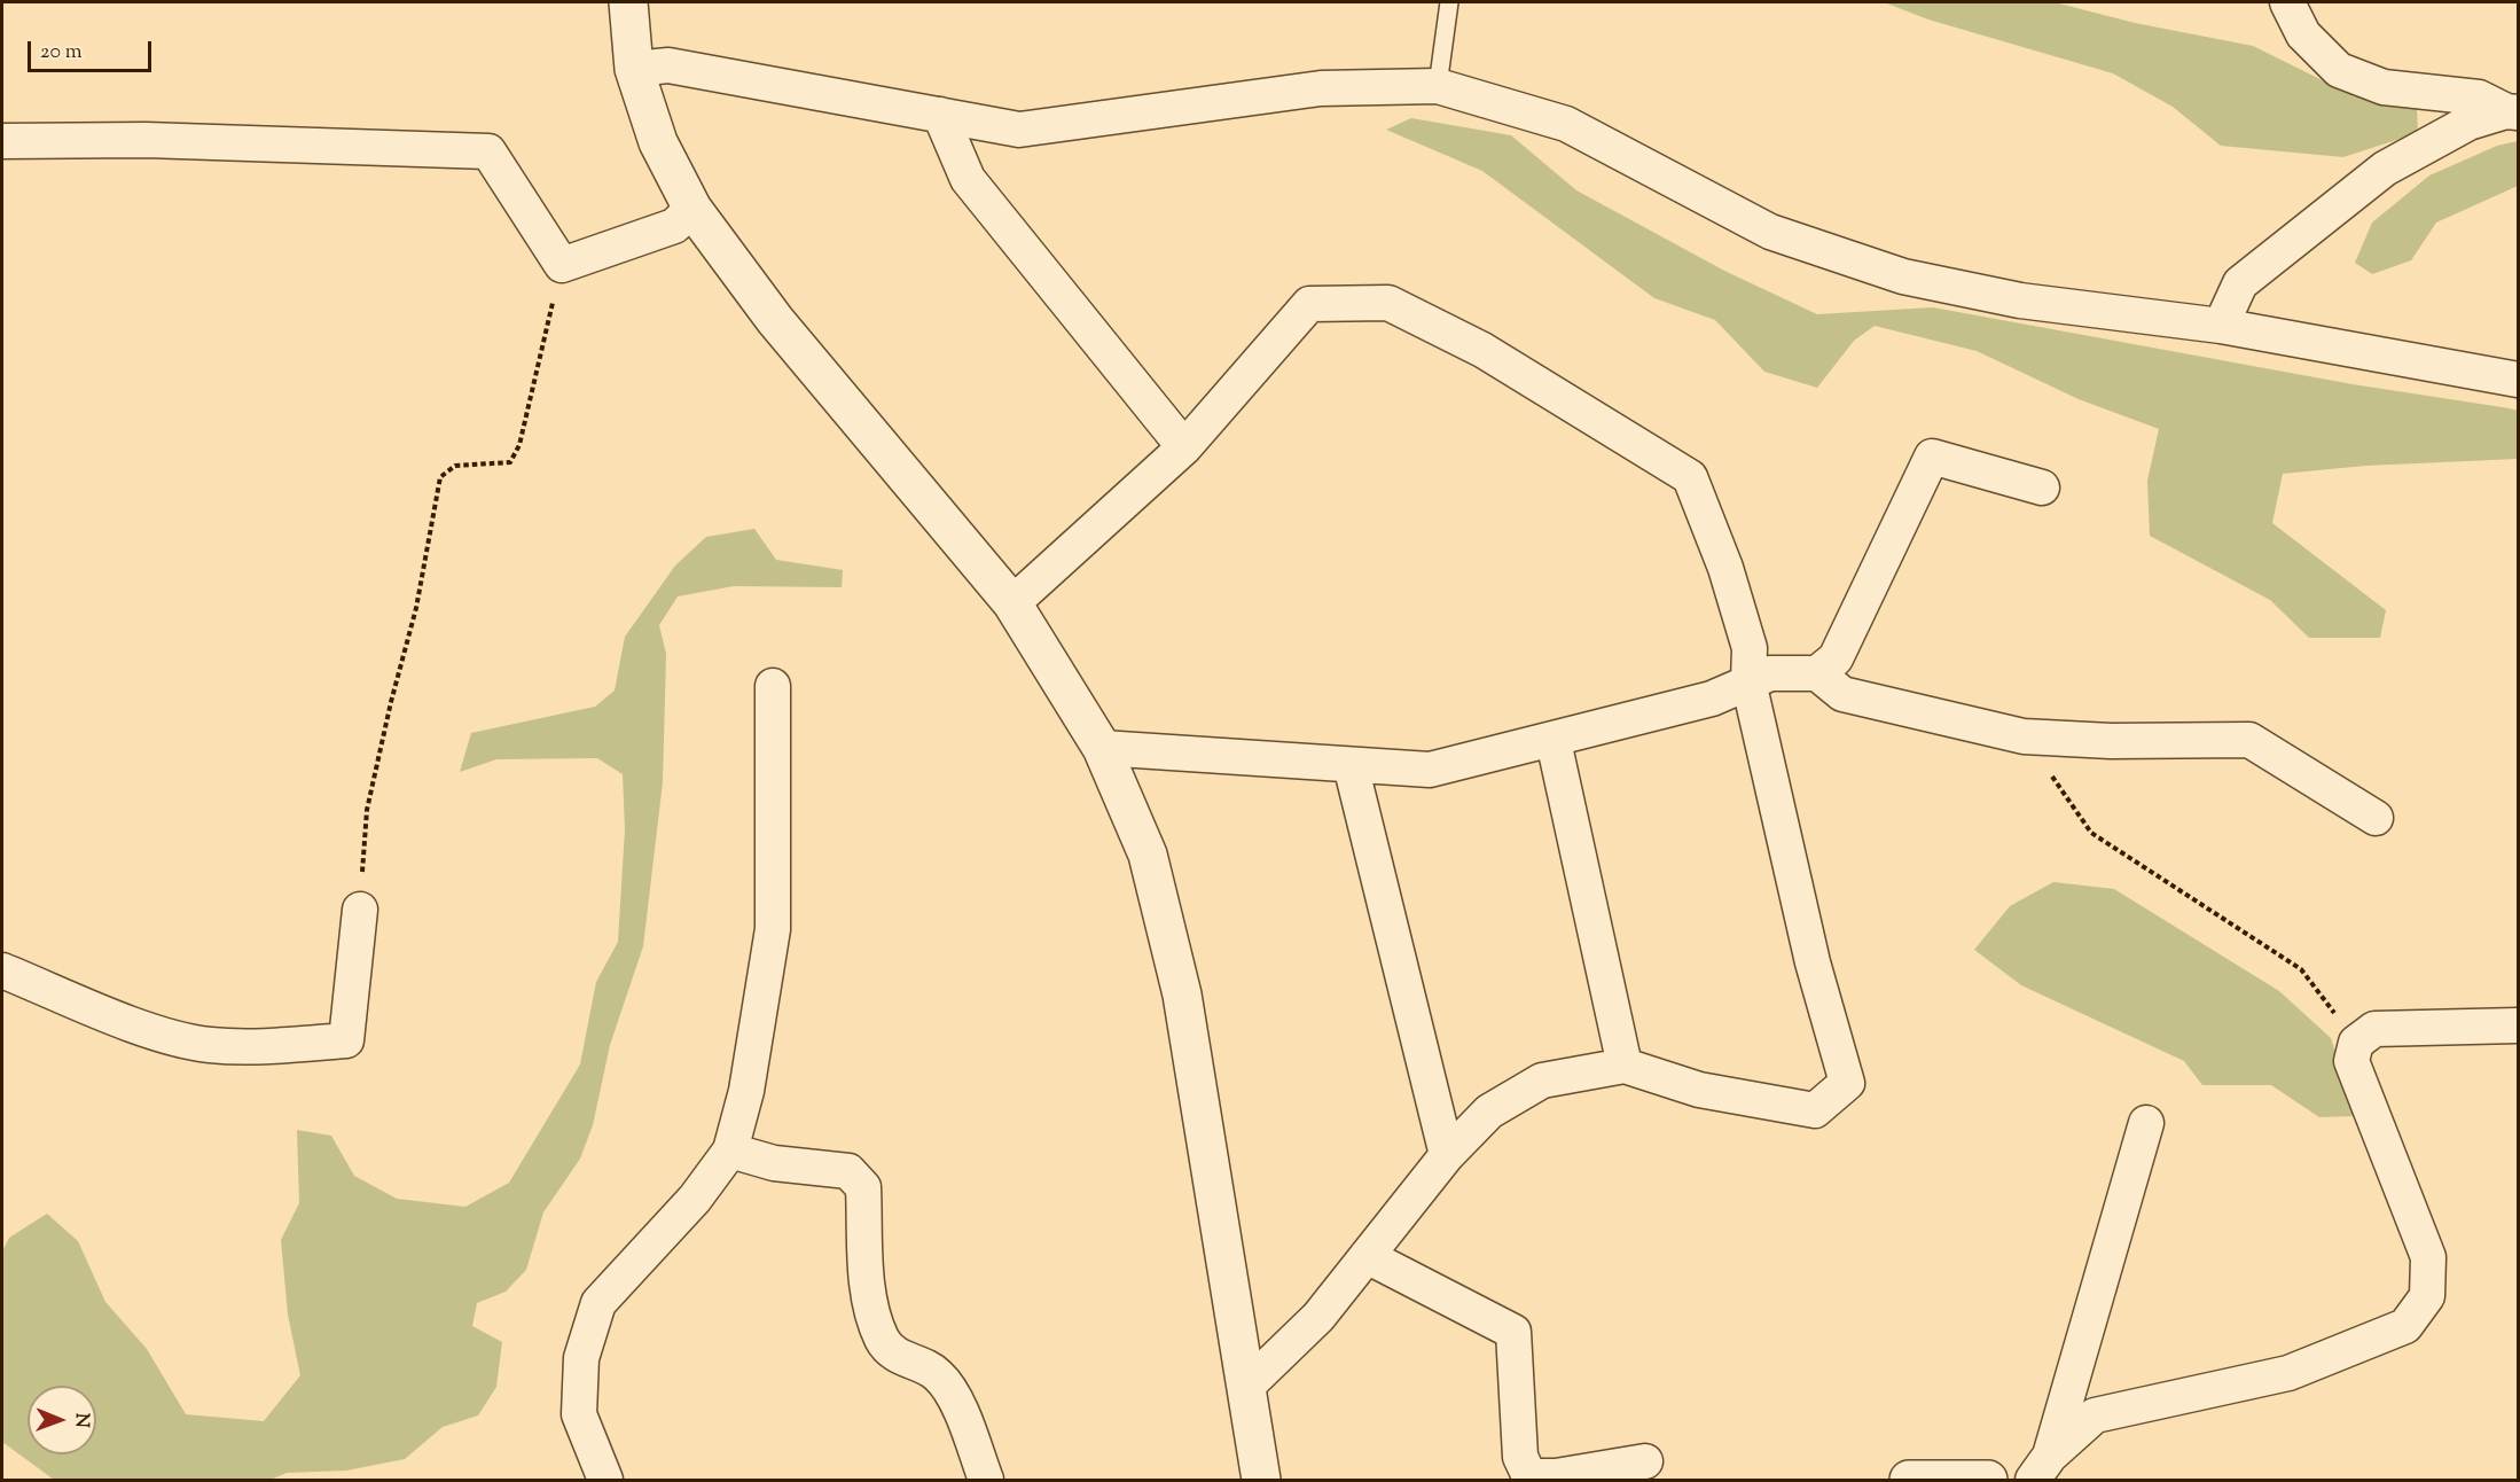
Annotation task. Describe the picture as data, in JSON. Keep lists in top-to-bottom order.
{
  "scale_bar": "20 m",
  "north": "right"
}
